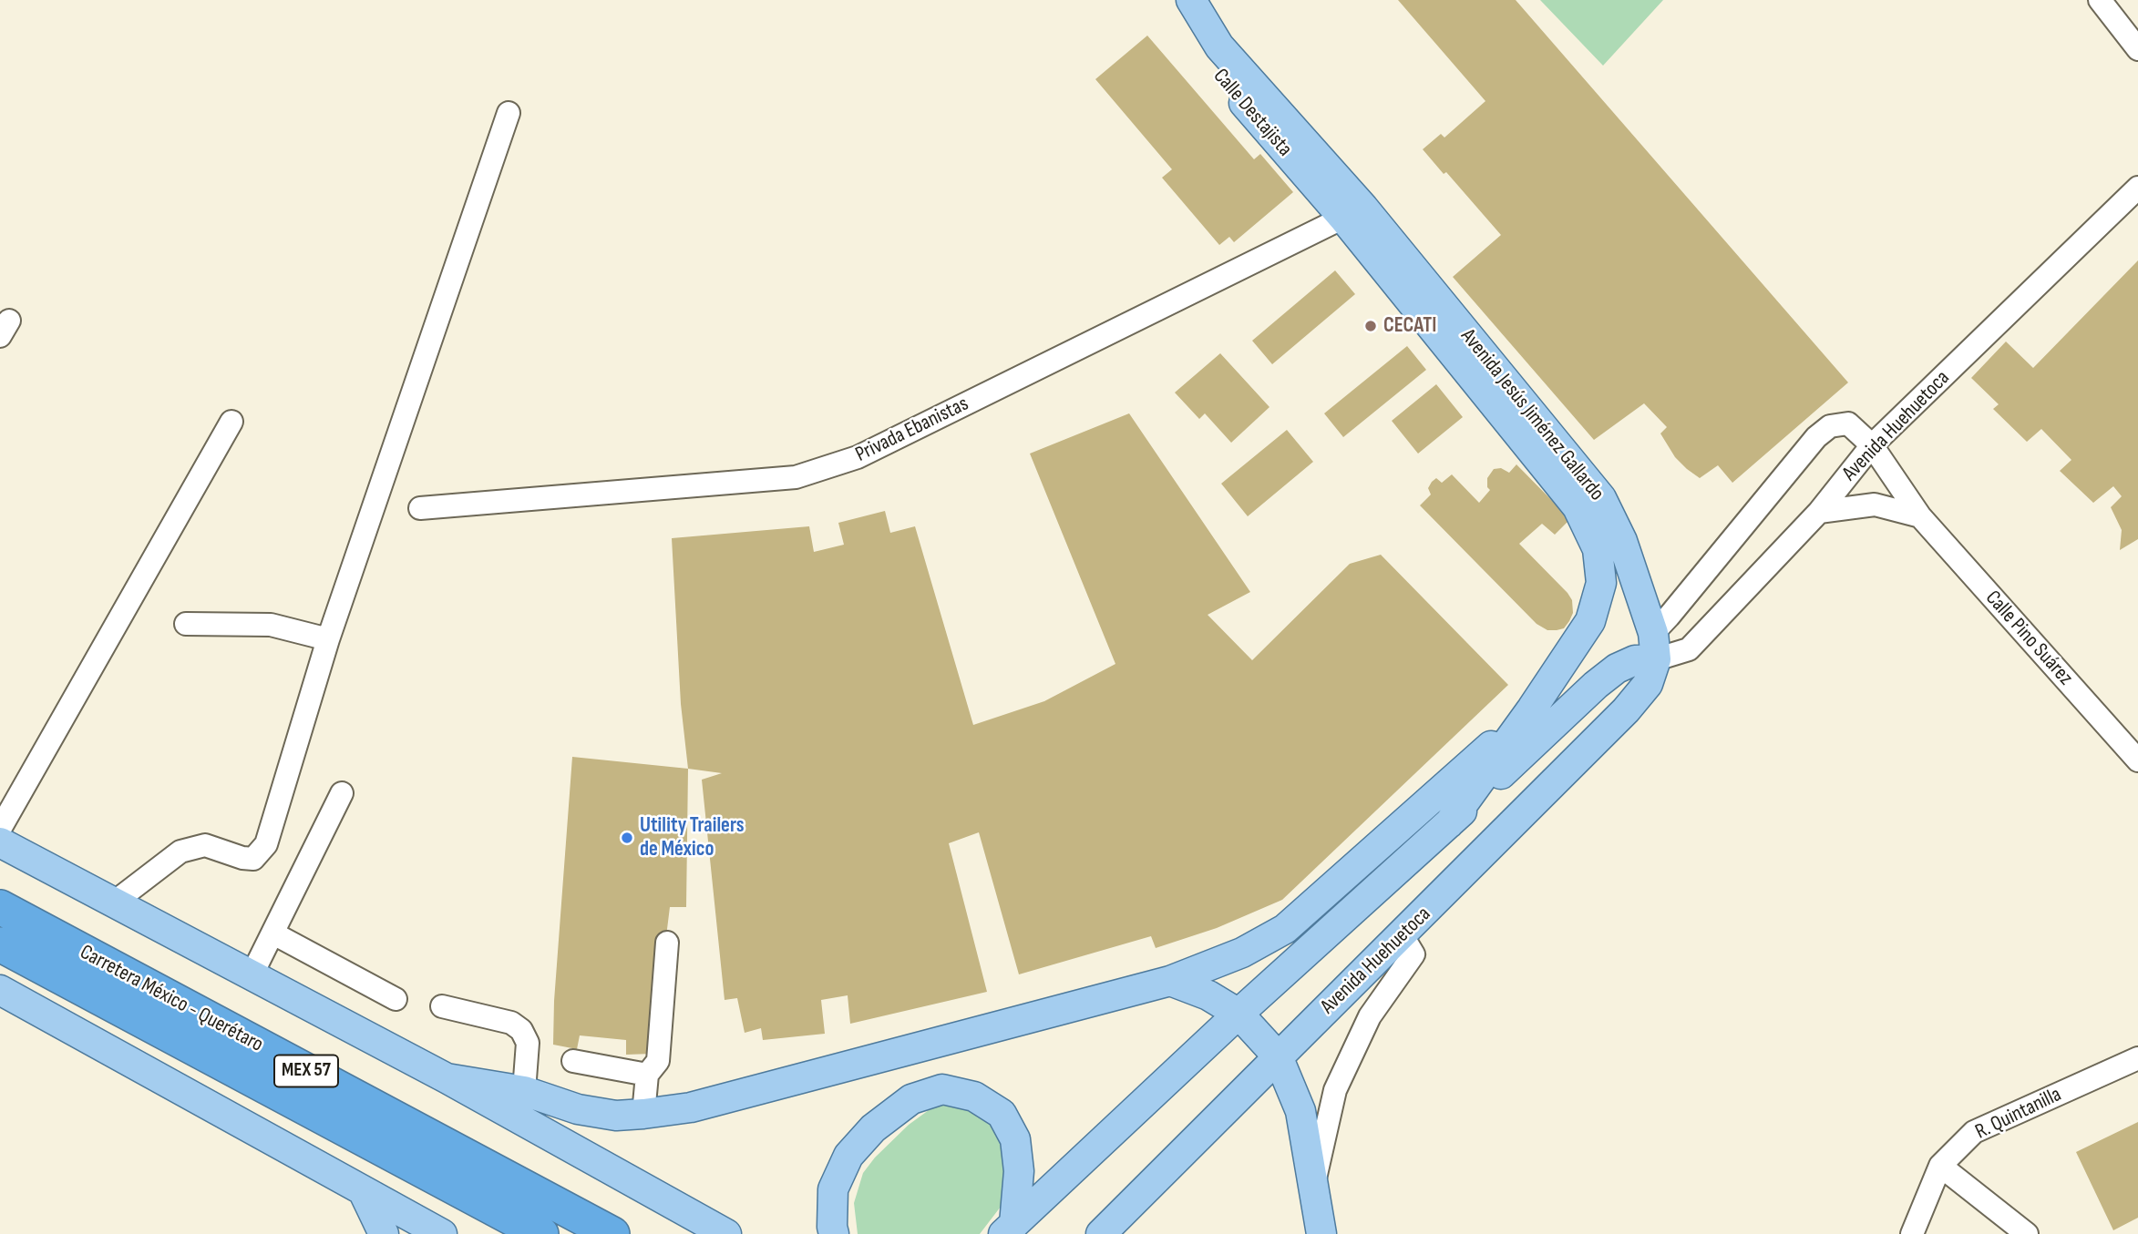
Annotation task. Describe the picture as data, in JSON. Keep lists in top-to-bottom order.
{
  "streets": {
    "highway": ["Carretera México - Querétaro", "MEX 57"],
    "main road": ["Calle Destajista", "Avenida Jesús Jiménez Gallardo", "Avenida Huehuetoca"],
    "street": ["Privada Ebanistas", "Calle Pino Suárez", "R. Quintanilla"]
  },
  "crossings": [
    ["Calle Destajista", "Avenida Jesús Jiménez Gallardo"],
    ["Calle Destajista", "Privada Ebanistas"],
    ["Avenida Jesús Jiménez Gallardo", "Avenida Huehuetoca"],
    ["Avenida Jesús Jiménez Gallardo", "Privada Ebanistas"],
    ["Avenida Jesús Jiménez Gallardo", "Calle Pino Suárez"],
    ["Avenida Huehuetoca", "Calle Pino Suárez"]
  ],
  "places": ["CECATI", "Utility Trailers de México"]
}
